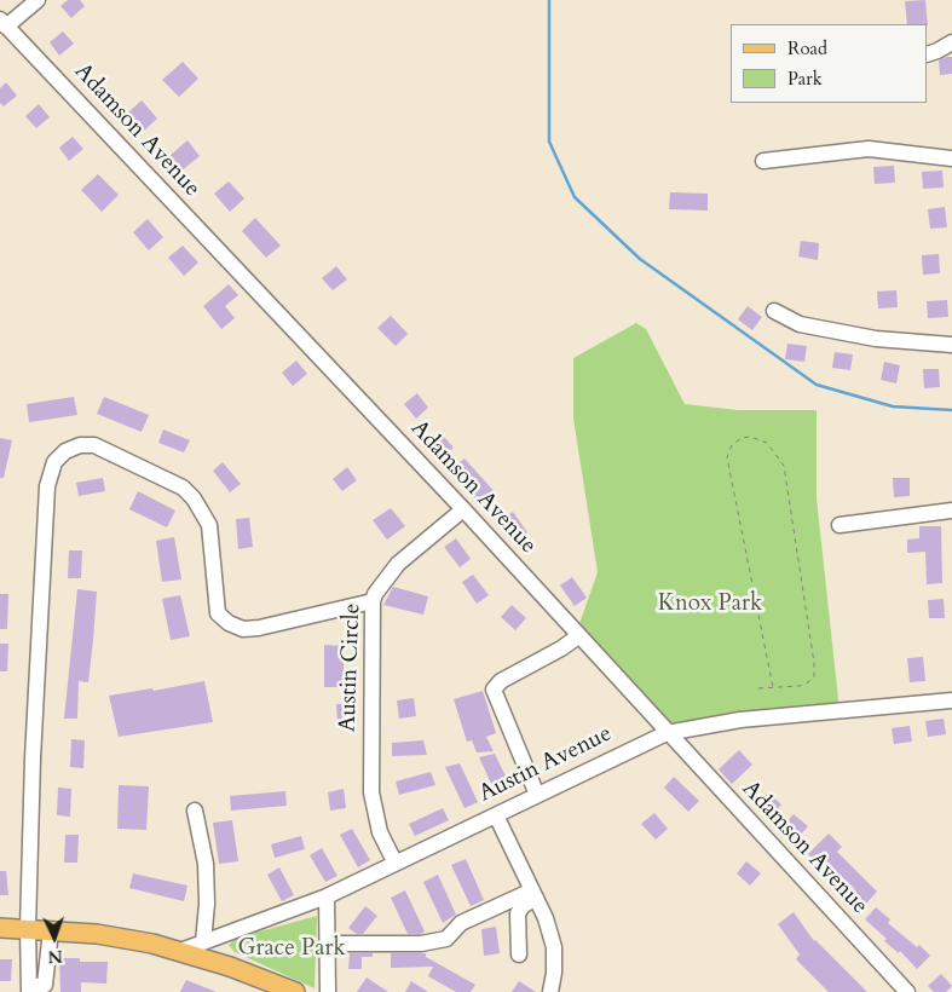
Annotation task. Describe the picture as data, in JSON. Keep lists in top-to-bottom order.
{
  "streets": {
    "street": ["Adamson Avenue", "Austin Circle", "Austin Avenue"]
  },
  "crossings": [
    ["Adamson Avenue", "Austin Circle"],
    ["Adamson Avenue", "Austin Avenue"],
    ["Austin Circle", "Austin Avenue"]
  ],
  "parks": ["Knox Park", "Grace Park"],
  "legend": ["Road", "Park"],
  "north": "bottom"
}
